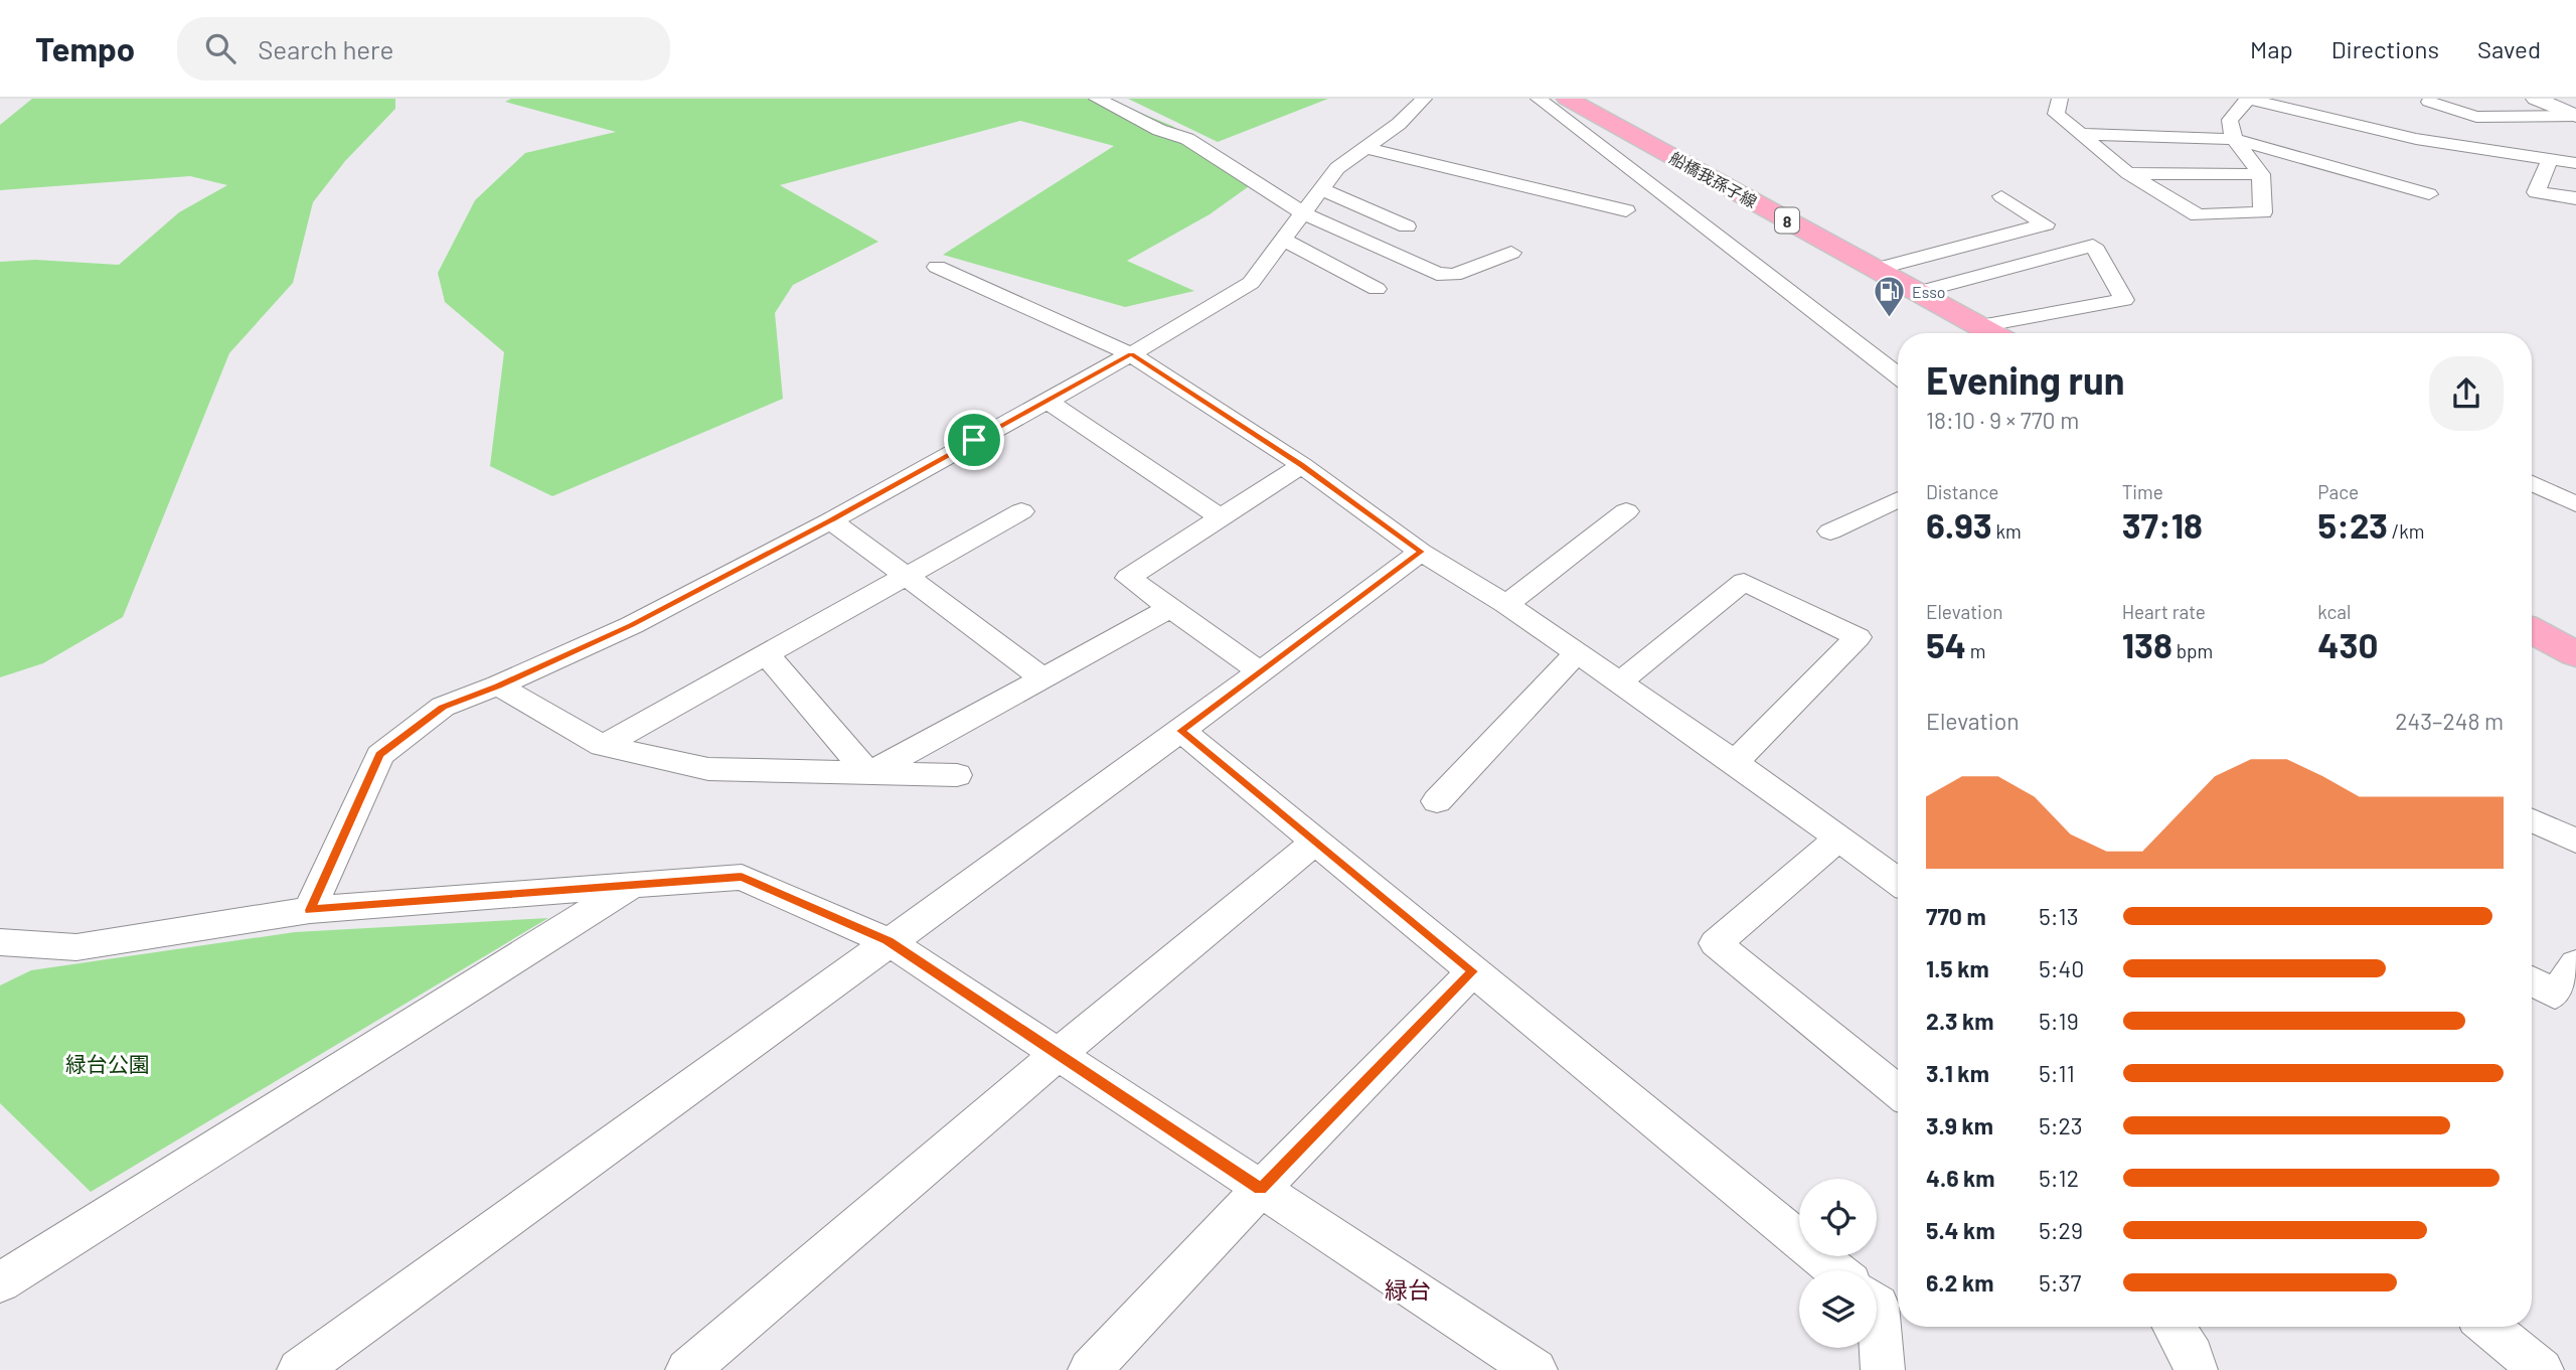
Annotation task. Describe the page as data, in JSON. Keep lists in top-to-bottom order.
{
  "streets": {
    "main road": ["船橋我孫子線", "8"]
  },
  "districts": ["緑台"],
  "parks": ["緑台公園"],
  "places": {
    "fuel station": ["Esso"]
  },
  "page": {
    "header": "Tempo",
    "search": "Search here",
    "nav": ["Map", "Directions", "Saved"],
    "heading": ["Evening run", "18:10 · 9 × 770 m"],
    "stats": [
      ["Distance", "6.93 km"],
      ["Time", "37:18"],
      ["Pace", "5:23 /km"],
      ["Elevation", "54 m"],
      ["Heart rate", "138 bpm"],
      ["kcal", "430"]
    ],
    "chart": ["Elevation", "243–248 m"],
    "list": [
      {
        "name": "770 m",
        "note": "5:13"
      },
      {
        "name": "1.5 km",
        "note": "5:40"
      },
      {
        "name": "2.3 km",
        "note": "5:19"
      },
      {
        "name": "3.1 km",
        "note": "5:11"
      },
      {
        "name": "3.9 km",
        "note": "5:23"
      },
      {
        "name": "4.6 km",
        "note": "5:12"
      },
      {
        "name": "5.4 km",
        "note": "5:29"
      },
      {
        "name": "6.2 km",
        "note": "5:37"
      }
    ]
  }
}
